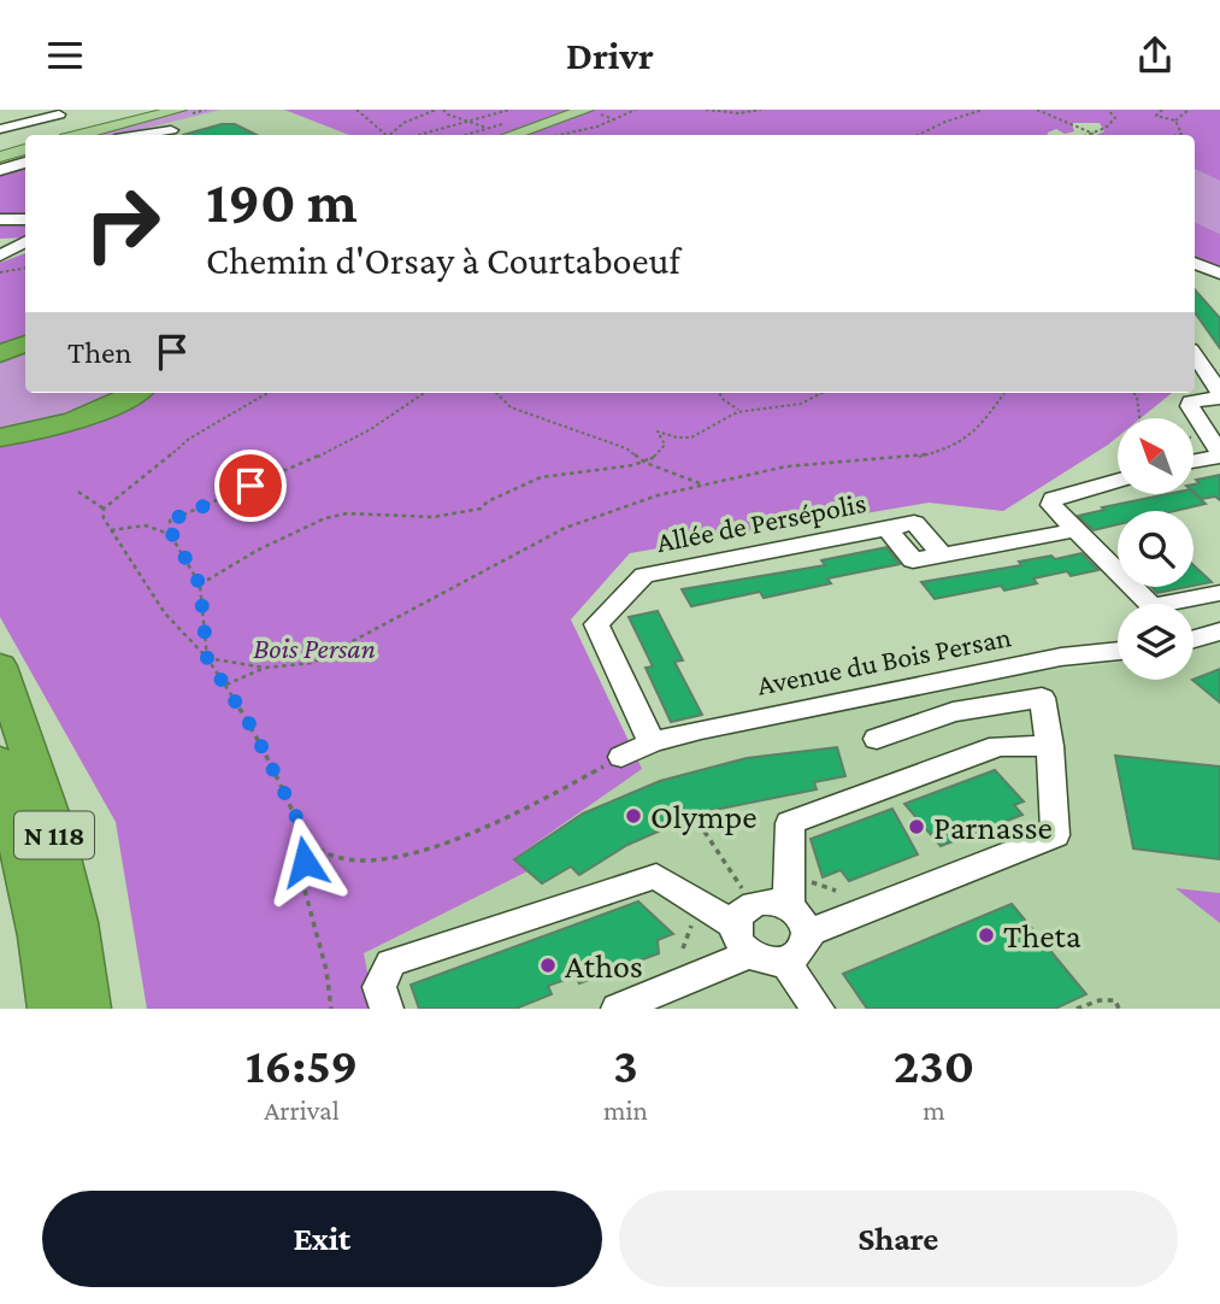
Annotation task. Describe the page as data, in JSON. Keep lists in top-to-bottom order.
{
  "streets": {
    "highway": ["N 118"],
    "street": ["Allée de Persépolis", "Avenue du Bois Persan"]
  },
  "crossings": [
    ["Allée de Persépolis", "Avenue du Bois Persan"]
  ],
  "parks": ["Bois Persan"],
  "places": [
    "Olympe",
    "Parnasse",
    "Theta",
    "Athos"
  ],
  "north": "top left",
  "page": {
    "header": "Drivr",
    "turn": ["190 m", "Chemin d'Orsay à Courtaboeuf"],
    "then": "Then",
    "eta": [
      "16:59",
      "Arrival",
      "3",
      "min",
      "230",
      "m"
    ],
    "buttons": ["Exit", "Share"]
  }
}
